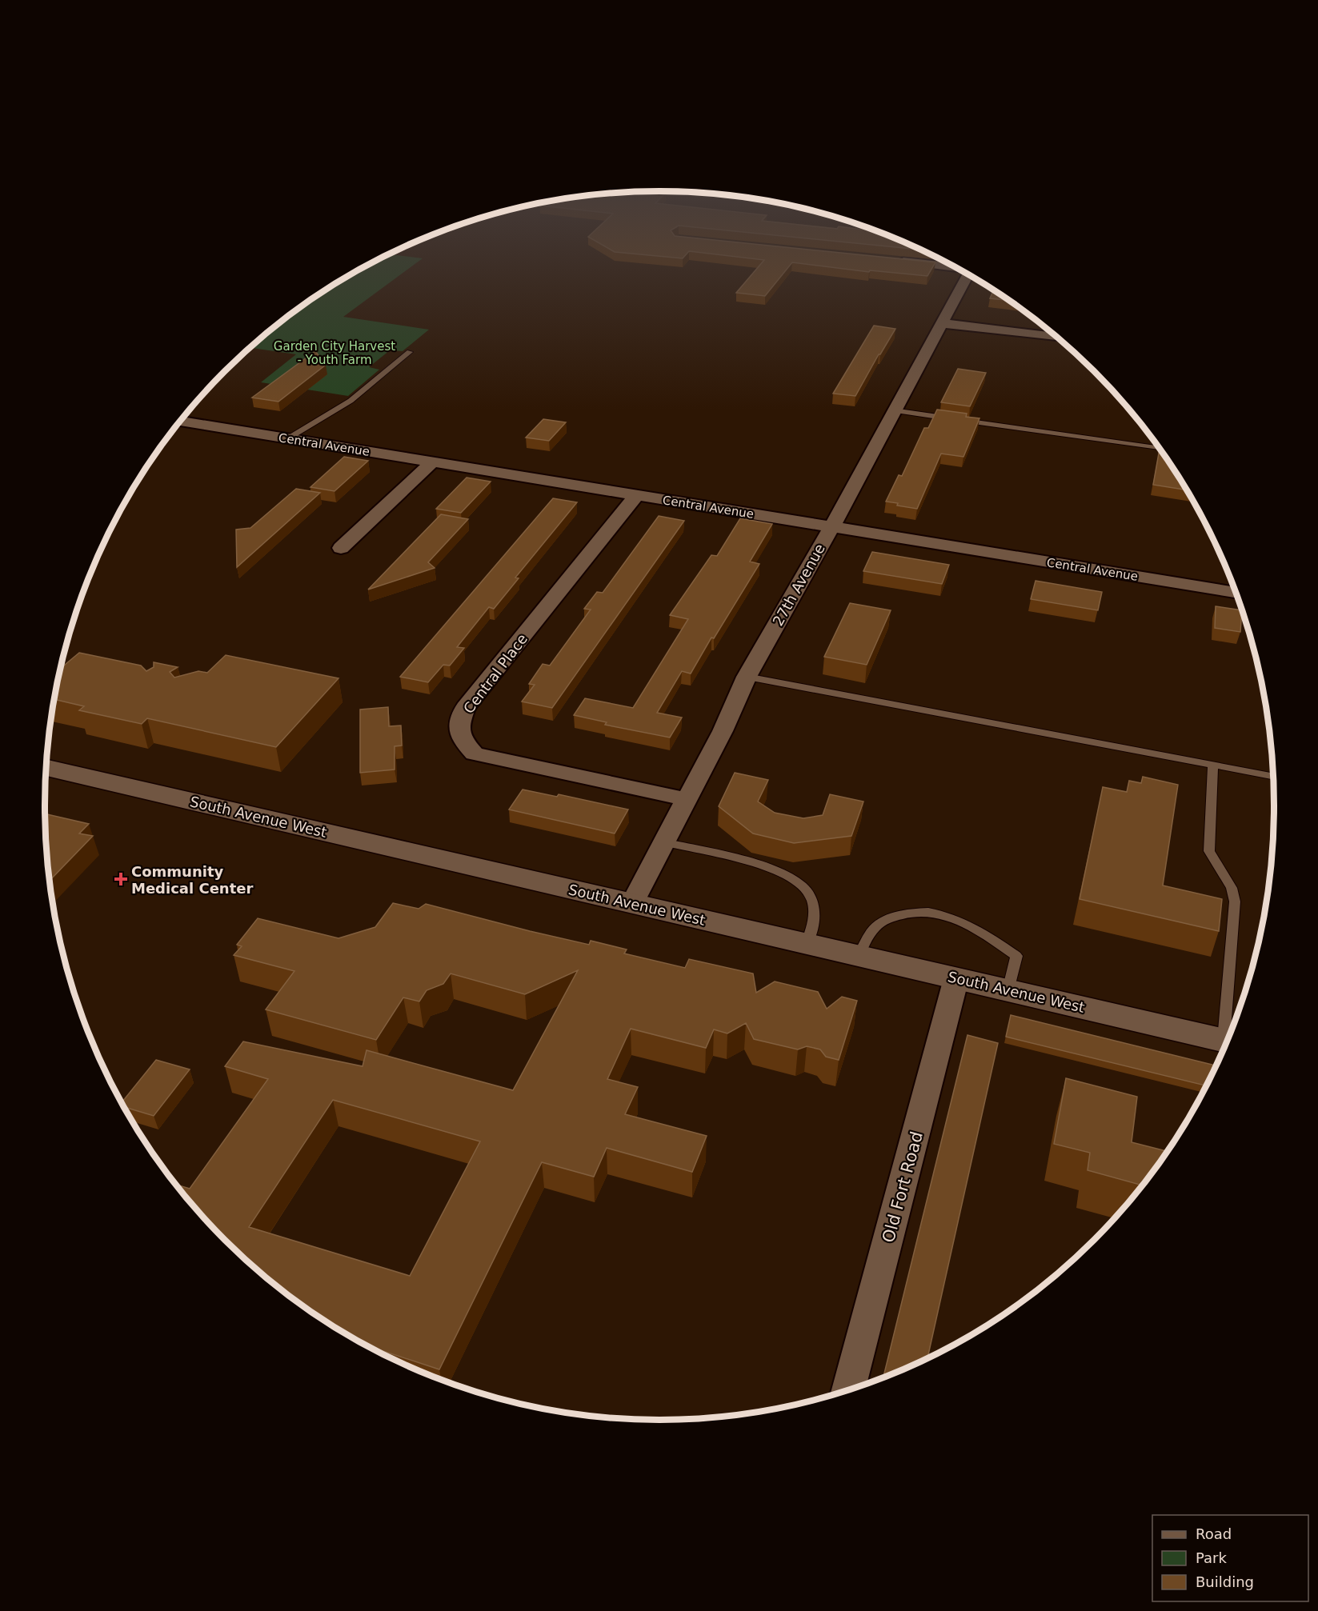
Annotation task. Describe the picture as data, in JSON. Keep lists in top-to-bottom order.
{
  "streets": {
    "street": [
      "Central Avenue",
      "27th Avenue",
      "Central Place",
      "South Avenue West",
      "Old Fort Road"
    ]
  },
  "crossings": [
    ["Central Avenue", "27th Avenue"],
    ["Central Avenue", "Central Place"],
    ["27th Avenue", "Central Place"],
    ["27th Avenue", "South Avenue West"],
    ["South Avenue West", "Old Fort Road"]
  ],
  "parks": ["Garden City Harvest - Youth Farm"],
  "places": {
    "health": ["Community Medical Center"]
  },
  "legend": ["Road", "Park", "Building"]
}
